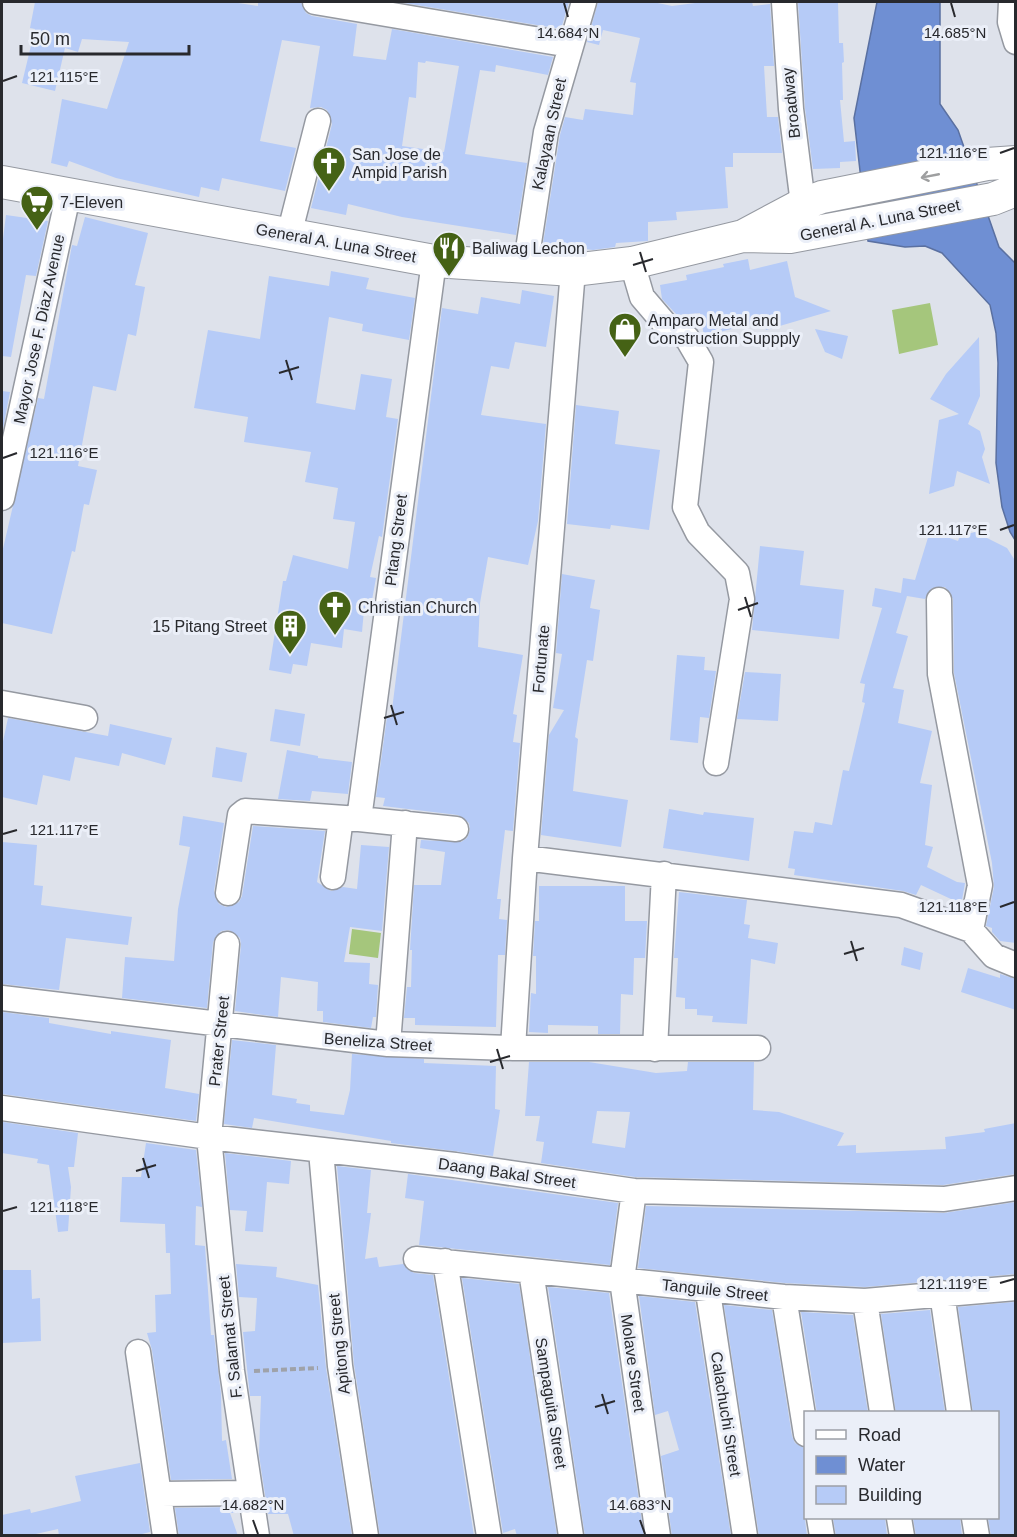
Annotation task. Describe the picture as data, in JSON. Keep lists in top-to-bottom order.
{
  "streets": {
    "main road": ["General A. Luna Street"],
    "street": [
      "Broadway",
      "Kalayaan Street",
      "Mayor Jose F. Diaz Avenue",
      "Pitang Street",
      "Fortunate",
      "Prater Street",
      "Beneliza Street",
      "Daang Bakal Street",
      "Tanguile Street",
      "F. Salamat Street",
      "Apitong Street",
      "Molave Street",
      "Sampaguita Street",
      "Calachuchi Street"
    ]
  },
  "crossings": [
    ["Broadway", "General A. Luna Street"],
    ["Kalayaan Street", "General A. Luna Street"],
    ["General A. Luna Street", "Mayor Jose F. Diaz Avenue"],
    ["General A. Luna Street", "Pitang Street"],
    ["General A. Luna Street", "Fortunate"],
    ["Fortunate", "Beneliza Street"],
    ["Prater Street", "Beneliza Street"],
    ["Prater Street", "Daang Bakal Street"],
    ["Prater Street", "F. Salamat Street"],
    ["Daang Bakal Street", "F. Salamat Street"],
    ["Daang Bakal Street", "Apitong Street"],
    ["Daang Bakal Street", "Molave Street"],
    ["Tanguile Street", "Molave Street"],
    ["Tanguile Street", "Sampaguita Street"],
    ["Tanguile Street", "Calachuchi Street"]
  ],
  "places": {
    "church": ["San Jose de Ampid Parish", "Christian Church"],
    "supermarket": ["7-Eleven"],
    "restaurant": ["Baliwag Lechon"],
    "shop": ["Amparo Metal and Construction Suppply"],
    "building": ["15 Pitang Street"]
  },
  "legend": ["Road", "Water", "Building"],
  "scale_bar": "50 m",
  "coordinates": [
    "14.684°N",
    "14.685°N",
    "121.115°E",
    "121.116°E",
    "121.117°E",
    "121.118°E",
    "121.119°E",
    "14.682°N",
    "14.683°N"
  ]
}
